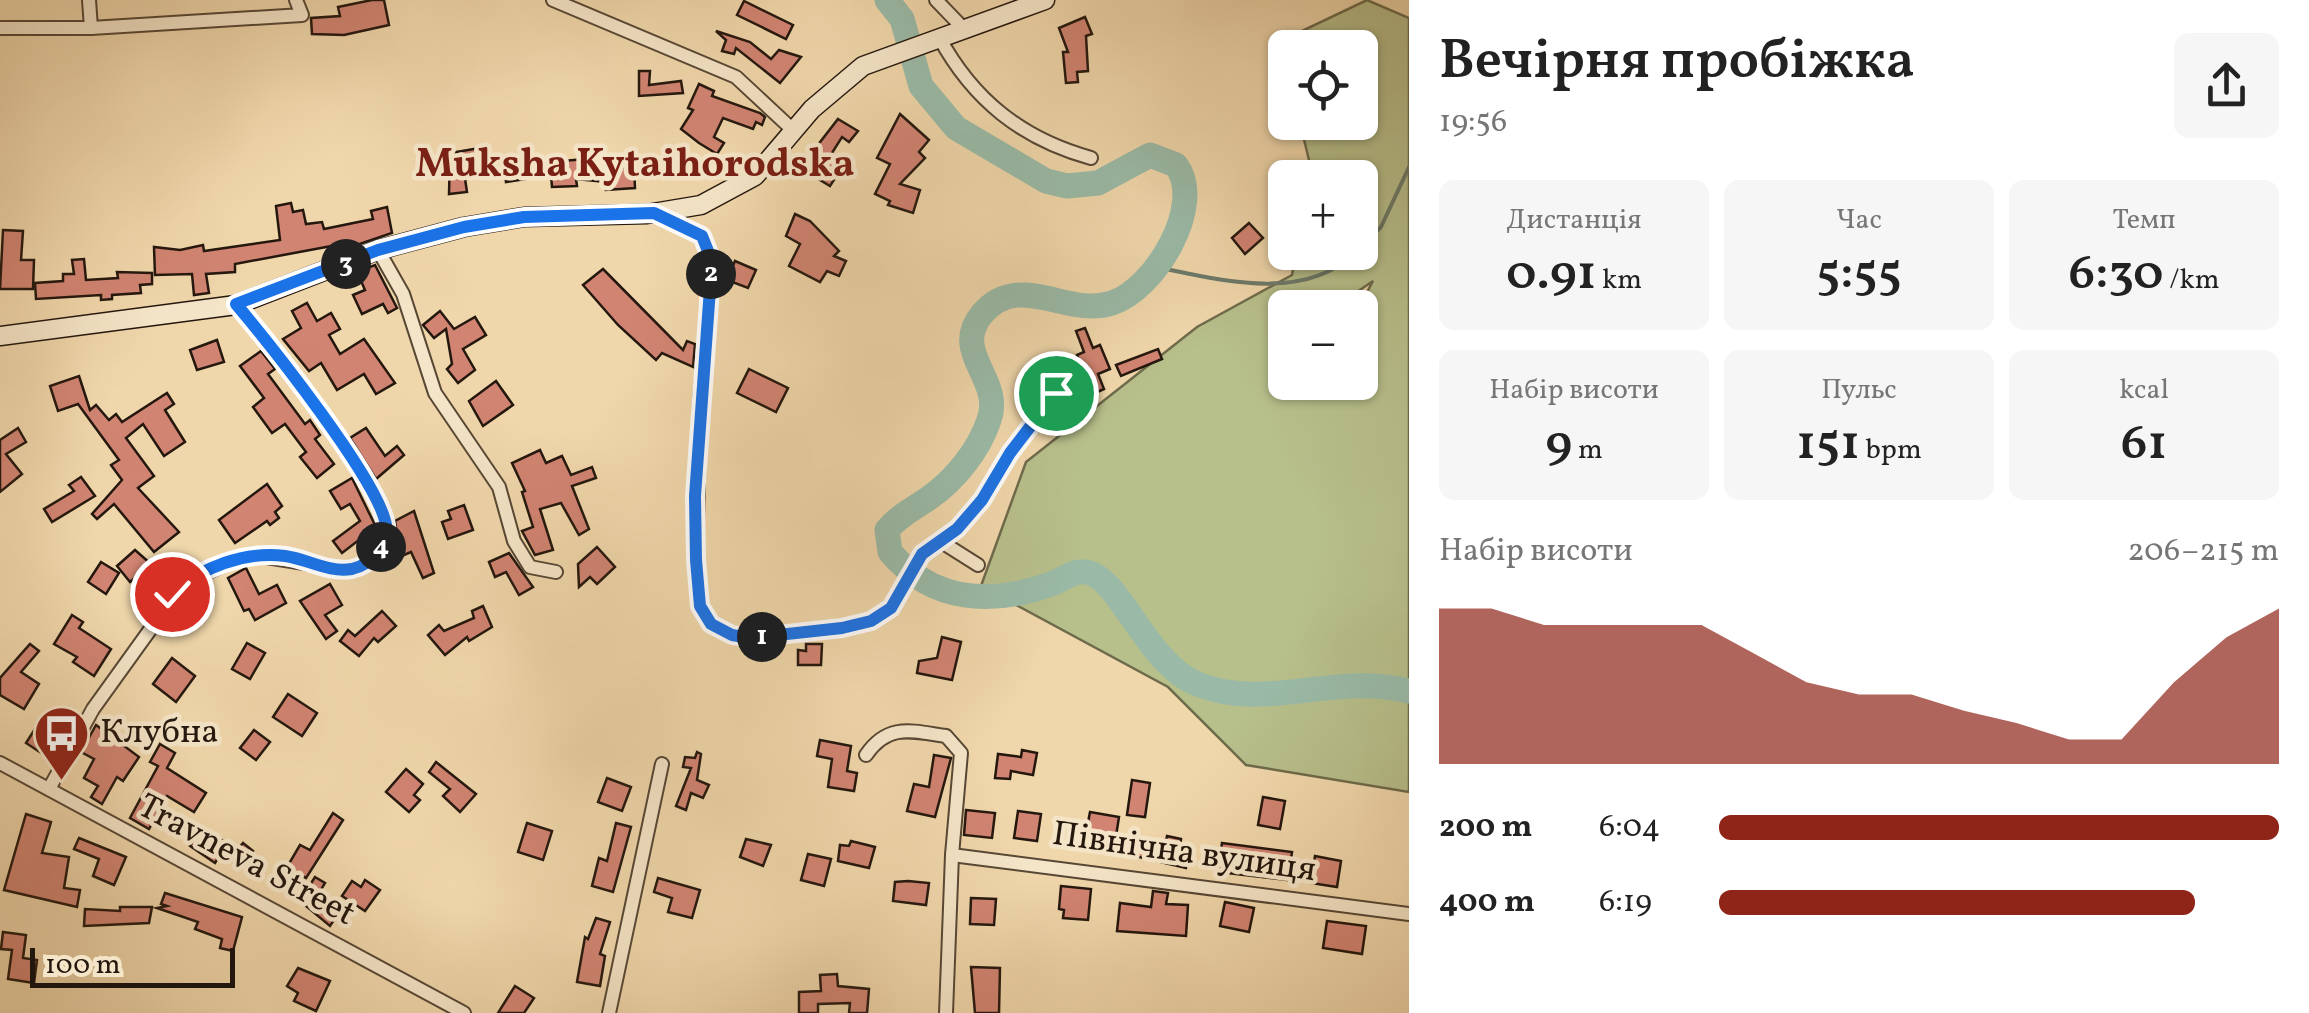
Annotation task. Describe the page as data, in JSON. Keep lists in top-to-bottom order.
{
  "streets": {
    "street": ["Північна вулиця", "Travneva Street"]
  },
  "districts": ["Muksha Kytaihorodska"],
  "places": {
    "bus stop": ["Клубна"]
  },
  "scale_bar": "100 m",
  "page": {
    "heading": ["Вечірня пробіжка", "19:56"],
    "map_buttons": ["+", "−"],
    "stats": [
      ["Дистанція", "0.91 km"],
      ["Час", "5:55"],
      ["Темп", "6:30 /km"],
      ["Набір висоти", "9 m"],
      ["Пульс", "151 bpm"],
      ["kcal", "61"]
    ],
    "pins": [
      "3",
      "2",
      "4",
      "1"
    ],
    "chart": ["Набір висоти", "206–215 m"],
    "list": [
      {
        "name": "200 m",
        "note": "6:04"
      },
      {
        "name": "400 m",
        "note": "6:19"
      }
    ],
    "scale": "100 m"
  }
}
